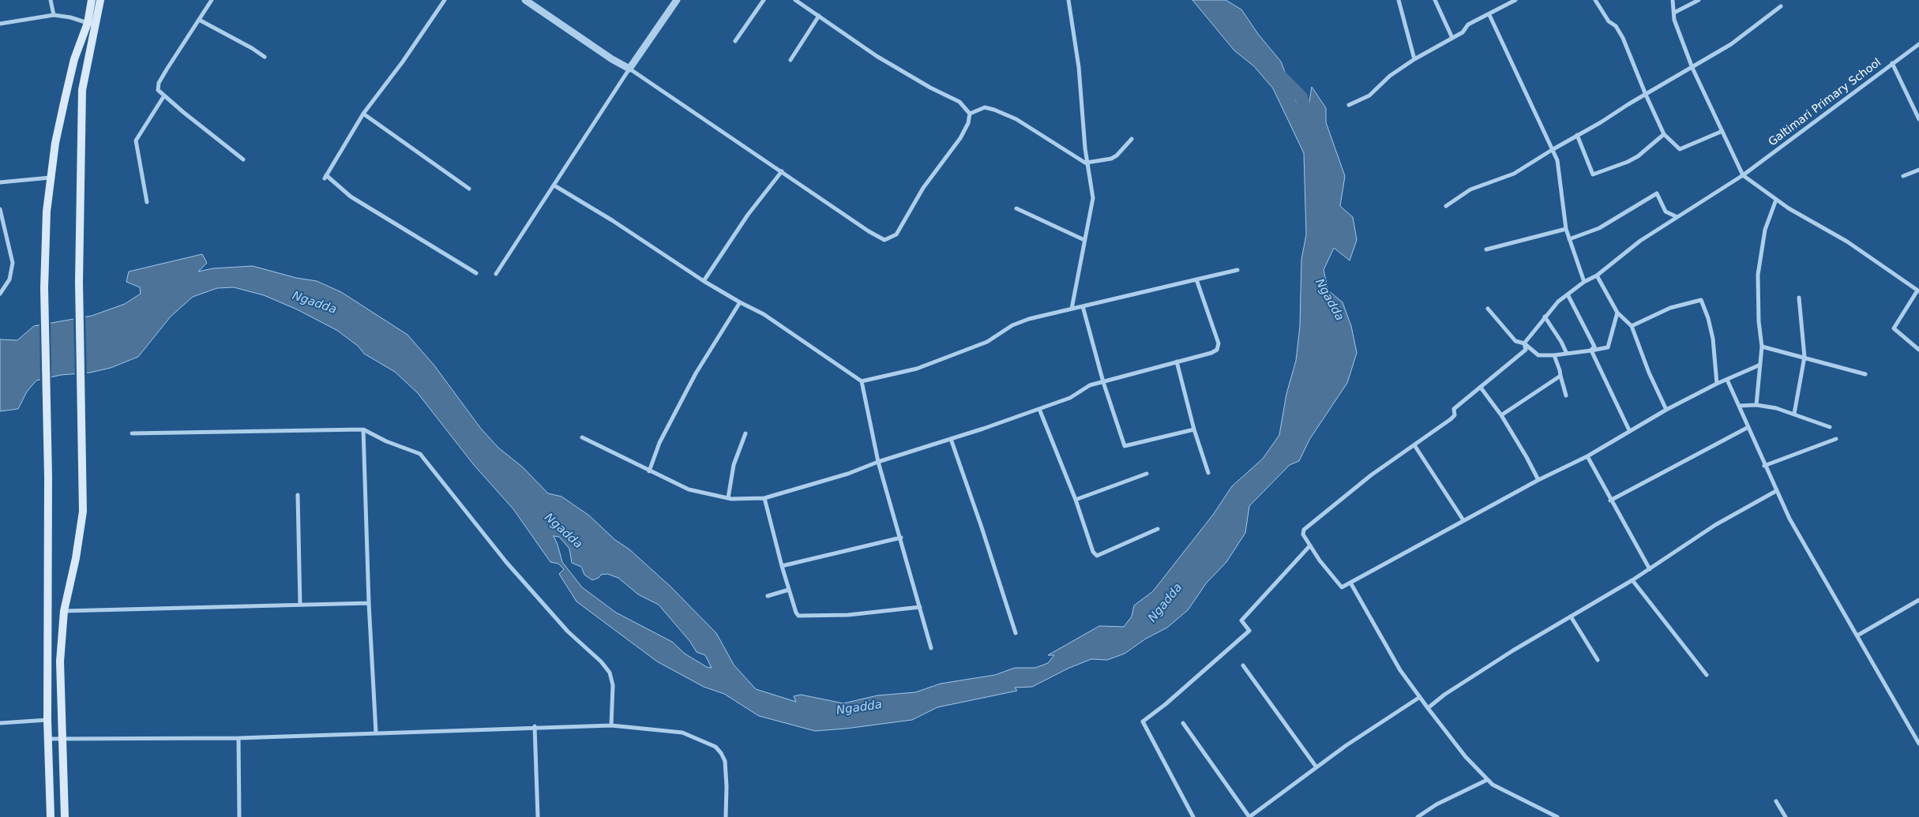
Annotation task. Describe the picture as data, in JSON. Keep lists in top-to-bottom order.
{
  "streets": {
    "street": ["Galtimari Primary School"]
  },
  "water": ["Ngadda"]
}
